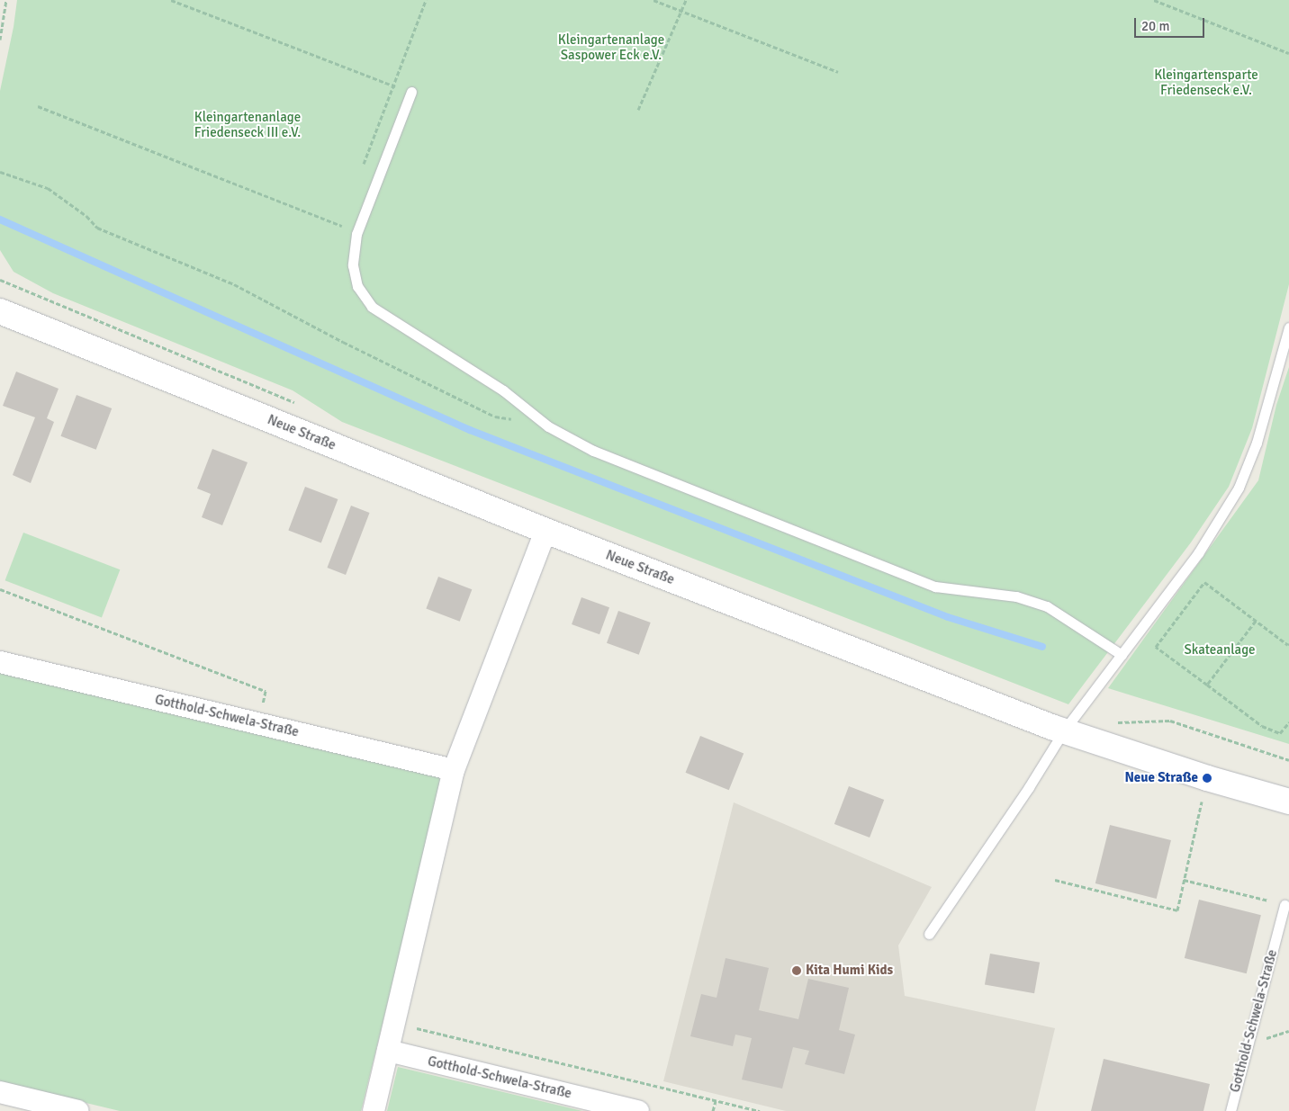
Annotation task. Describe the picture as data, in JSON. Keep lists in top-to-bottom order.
{
  "streets": {
    "street": ["Neue Straße", "Gotthold-Schwela-Straße"]
  },
  "parks": [
    "Kleingartenanlage Saspower Eck e.V.",
    "Kleingartensparte Friedenseck e.V.",
    "Kleingartenanlage Friedenseck III e.V.",
    "Skateanlage"
  ],
  "places": ["Neue Straße", "Kita Humi Kids"],
  "scale_bar": "20 m"
}
